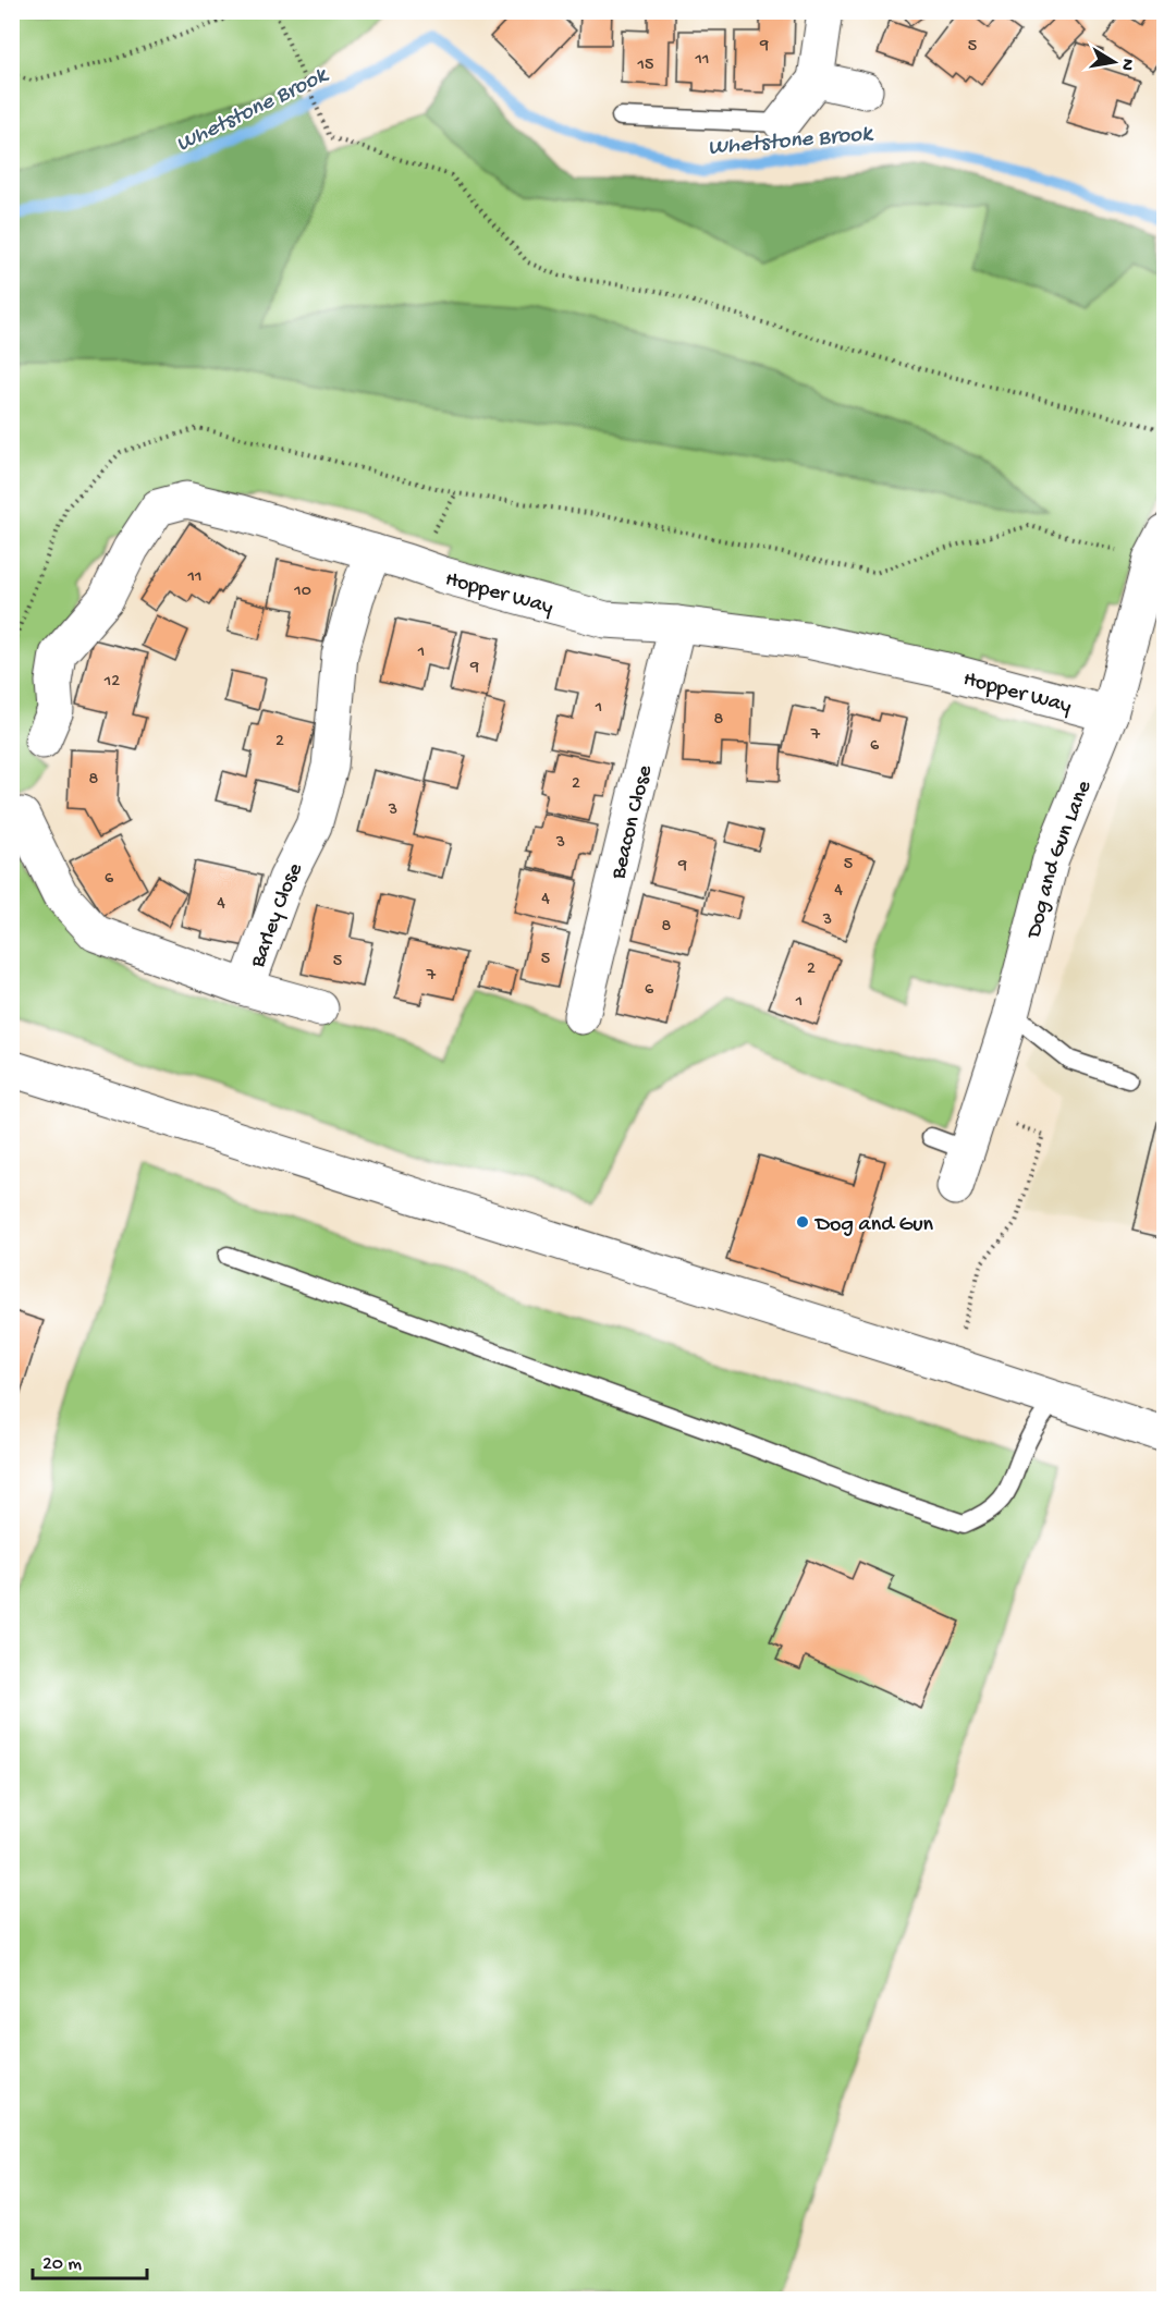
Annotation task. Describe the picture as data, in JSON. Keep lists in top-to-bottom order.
{
  "streets": {
    "street": [
      "Hopper Way",
      "Beacon Close",
      "Dog and Gun Lane",
      "Barley Close"
    ]
  },
  "crossings": [
    ["Hopper Way", "Beacon Close"],
    ["Hopper Way", "Dog and Gun Lane"],
    ["Hopper Way", "Barley Close"]
  ],
  "water": ["Whetstone Brook"],
  "places": ["Dog and Gun"],
  "house_numbers": [
    "9",
    "5",
    "11",
    "15",
    "11",
    "10",
    "1",
    "9",
    "12",
    "1",
    "8",
    "7",
    "2",
    "6",
    "8",
    "2",
    "3",
    "3",
    "5",
    "9",
    "6",
    "4",
    "4",
    "4",
    "3",
    "8",
    "5",
    "5",
    "2",
    "7",
    "6",
    "1"
  ],
  "scale_bar": "20 m",
  "north": "right"
}
